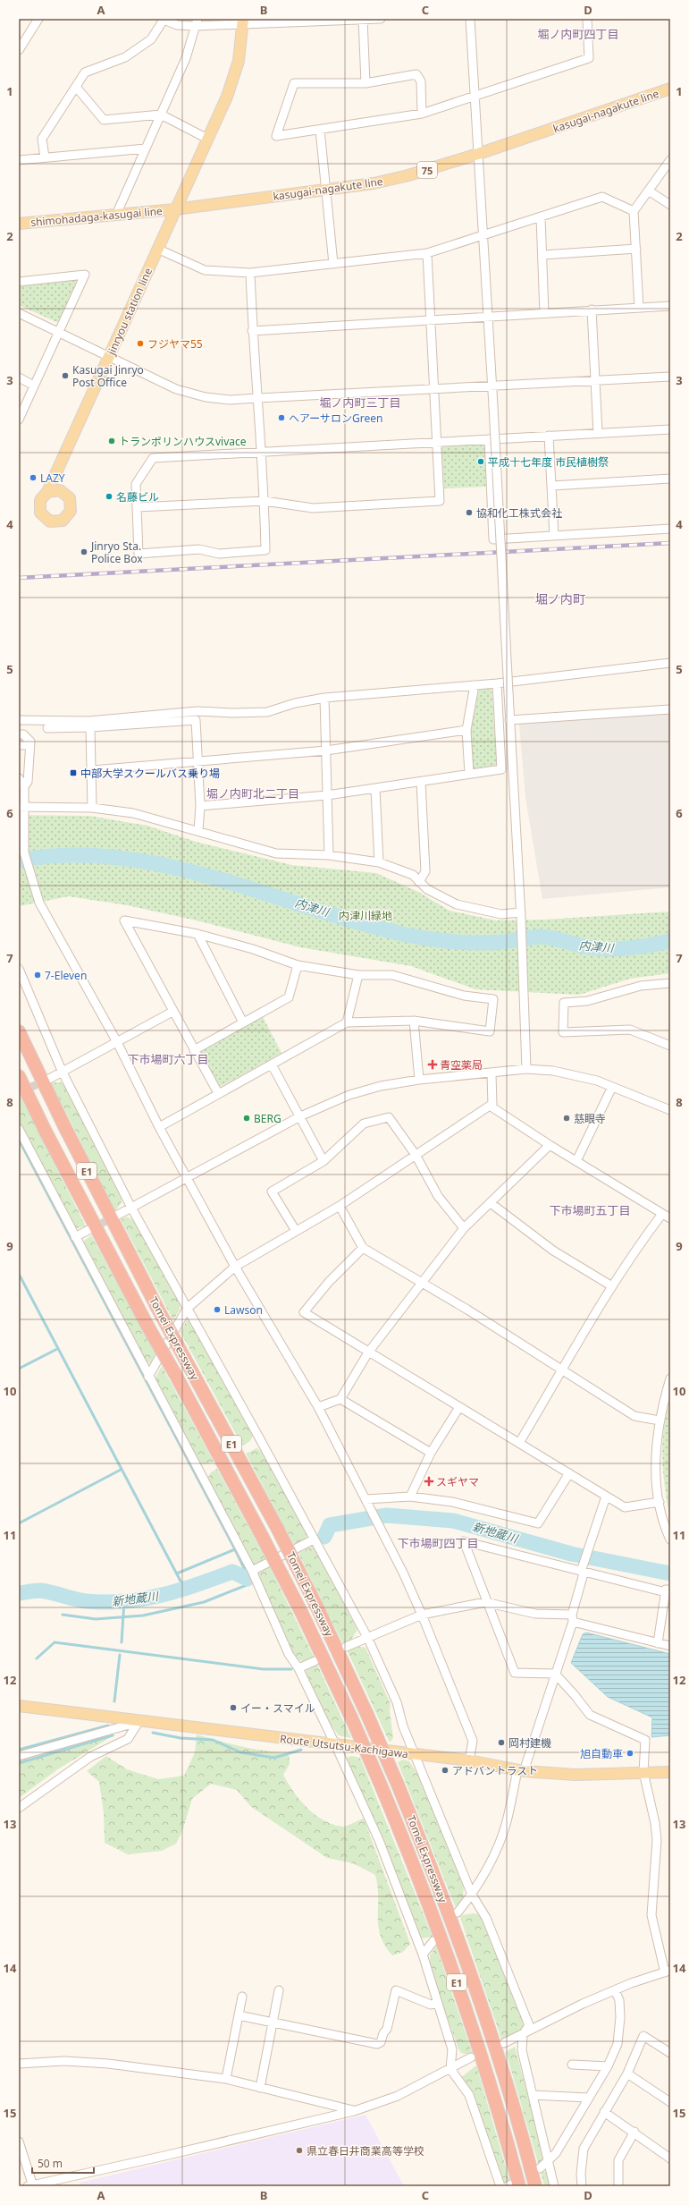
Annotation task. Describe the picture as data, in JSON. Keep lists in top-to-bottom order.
{
  "streets": {
    "highway": ["E1", "Tomei Expressway"],
    "main road": [
      "kasugai-nagakute line",
      "75",
      "shimohadaga-kasugai line",
      "jinryou station line",
      "Route Utsutsu-Kachigawa"
    ]
  },
  "crossings": [
    ["kasugai-nagakute line", "shimohadaga-kasugai line"],
    ["kasugai-nagakute line", "jinryou station line"],
    ["shimohadaga-kasugai line", "jinryou station line"]
  ],
  "districts": [
    "堀ノ内町四丁目",
    "堀ノ内町三丁目",
    "堀ノ内町",
    "堀ノ内町北二丁目",
    "下市場町六丁目",
    "下市場町五丁目",
    "下市場町四丁目"
  ],
  "water": ["内津川", "新地蔵川"],
  "parks": ["内津川緑地"],
  "places": {
    "other": [
      "フジヤマ55",
      "Kasugai Jinryo Post Office",
      "ヘアーサロンGreen",
      "トランポリンハウスvivace",
      "平成十七年度 市民植樹祭",
      "LAZY",
      "名藤ビル",
      "協和化工株式会社",
      "Jinryo Sta. Police Box",
      "7-Eleven",
      "BERG",
      "慈眼寺",
      "Lawson",
      "イー・スマイル",
      "岡村建機",
      "旭自動車",
      "アドバントラスト",
      "県立春日井商業高等学校"
    ],
    "transit": ["中部大学スクールバス乗り場"],
    "health": ["青空薬局", "スギヤマ"]
  },
  "scale_bar": "50 m",
  "grid": {
    "columns": [
      "A",
      "B",
      "C",
      "D"
    ],
    "rows": [
      "1",
      "2",
      "3",
      "4",
      "5",
      "6",
      "7",
      "8",
      "9",
      "10",
      "11",
      "12",
      "13",
      "14",
      "15"
    ]
  }
}
